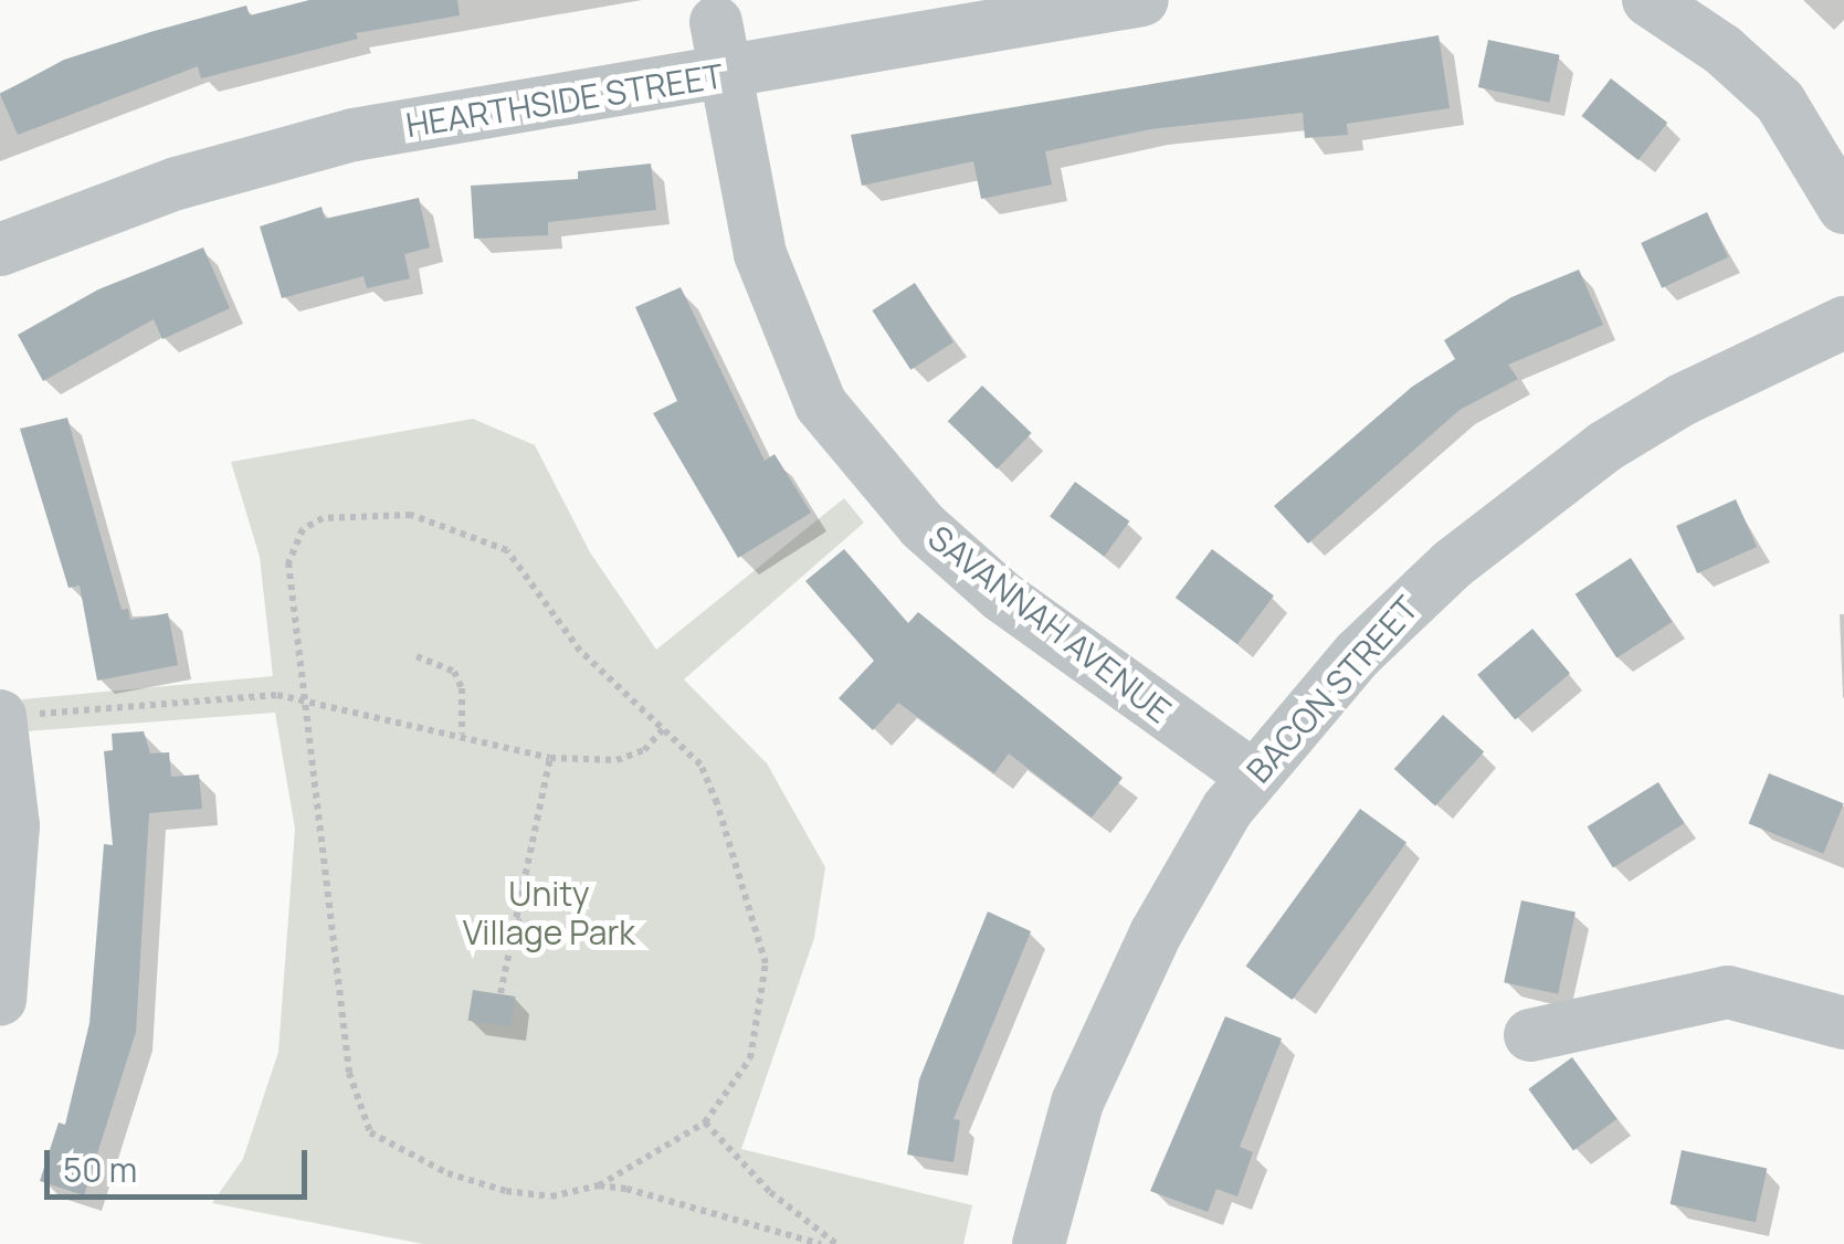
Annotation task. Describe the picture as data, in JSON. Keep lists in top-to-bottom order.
{
  "streets": {
    "street": ["HEARTHSIDE STREET", "SAVANNAH AVENUE", "BACON STREET"]
  },
  "crossings": [
    ["HEARTHSIDE STREET", "SAVANNAH AVENUE"],
    ["SAVANNAH AVENUE", "BACON STREET"]
  ],
  "parks": ["Unity Village Park"],
  "scale_bar": "50 m"
}
